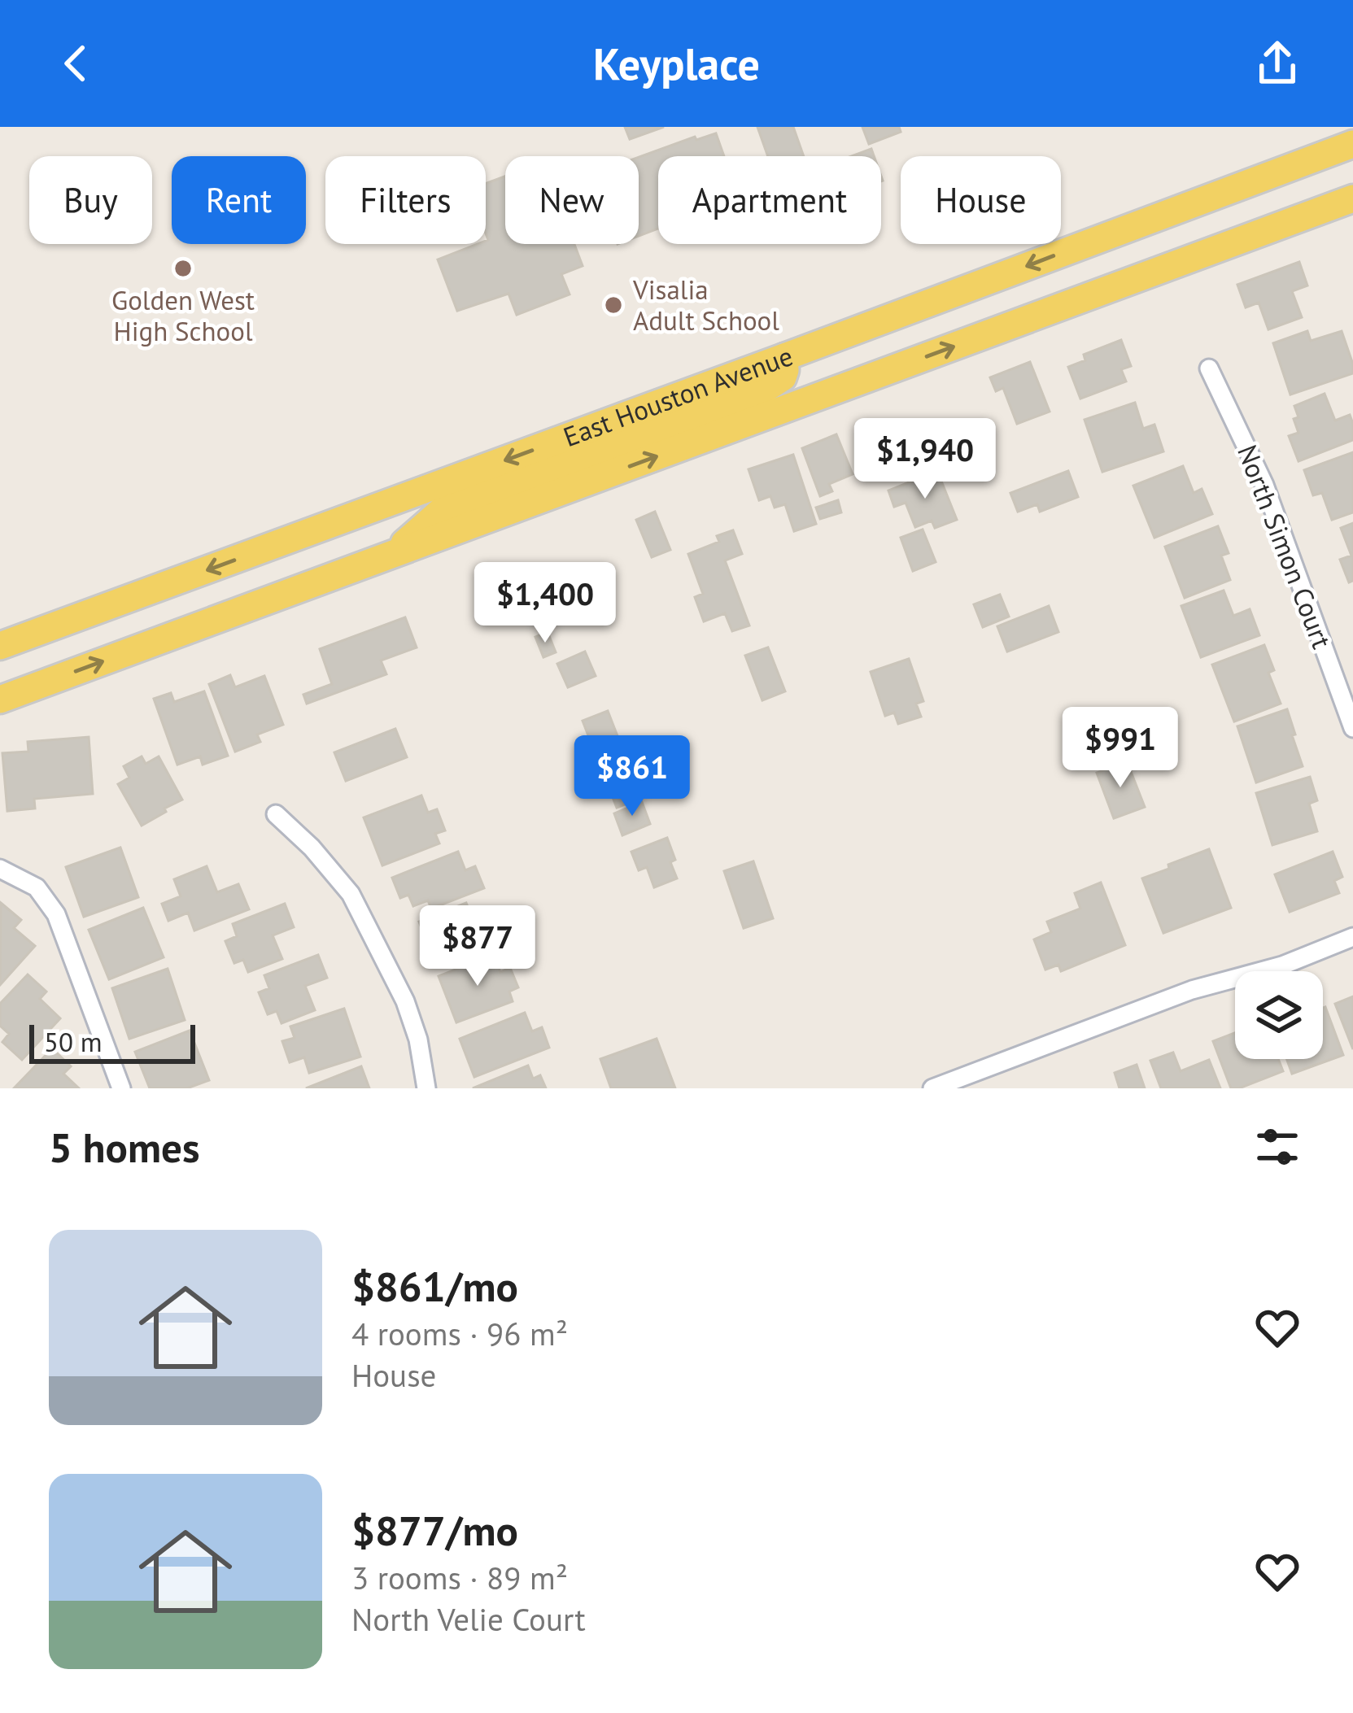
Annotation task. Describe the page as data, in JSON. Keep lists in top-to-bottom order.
{
  "streets": {
    "main road": ["East Houston Avenue"],
    "street": ["North Simon Court"]
  },
  "places": ["Golden West High School", "Visalia Adult School"],
  "scale_bar": "50 m",
  "page": {
    "header": "Keyplace",
    "chip": [
      "Buy",
      "Rent",
      "Filters",
      "New",
      "Apartment",
      "House"
    ],
    "price": [
      "$1,940",
      "$1,400",
      "$991",
      "$861",
      "$877"
    ],
    "scale": "50 m",
    "heading": "5 homes",
    "list": [
      {
        "name": "$861/mo",
        "note": "4 rooms · 96 m² · House"
      },
      {
        "name": "$877/mo",
        "note": "3 rooms · 89 m² · North Velie Court"
      }
    ]
  }
}
